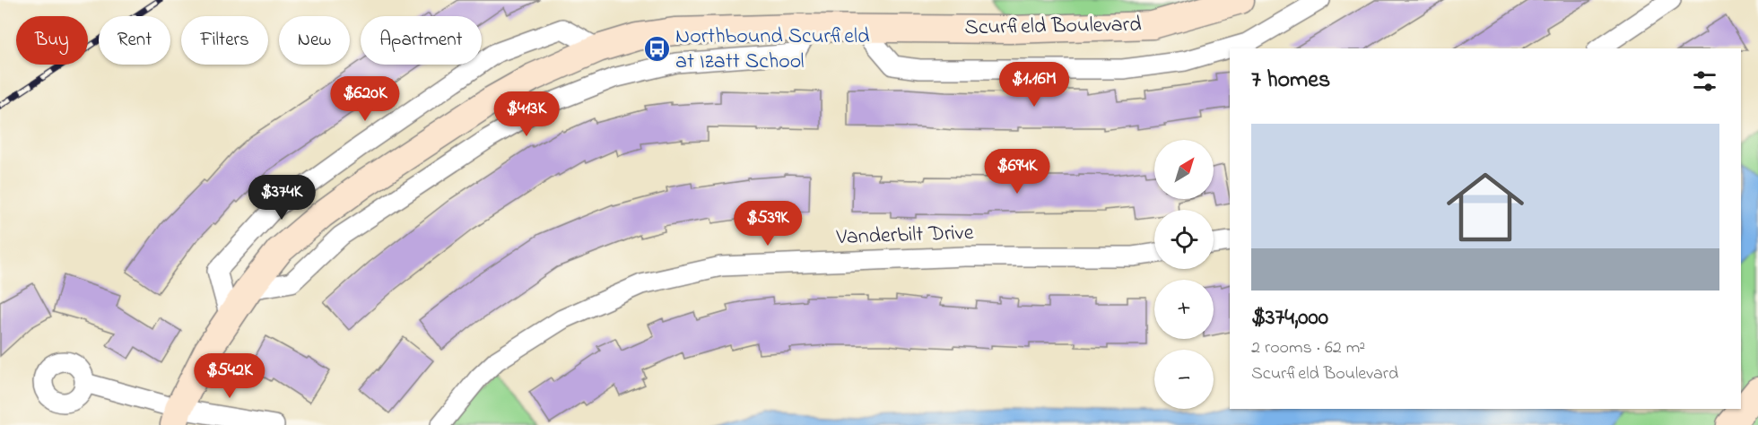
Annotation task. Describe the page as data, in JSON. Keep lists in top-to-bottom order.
{
  "streets": {
    "street": ["Scurfield Boulevard", "Vanderbilt Drive"]
  },
  "places": {
    "bus stop": ["Northbound Scurfield at Izatt School"]
  },
  "north": "top right",
  "page": {
    "chip": [
      "Buy",
      "Rent",
      "Filters",
      "New",
      "Apartment"
    ],
    "heading": "7 homes",
    "price": [
      "$1.16M",
      "$620K",
      "$413K",
      "$694K",
      "$374K",
      "$539K",
      "$542K"
    ],
    "list": [
      {
        "name": "$374,000",
        "note": "2 rooms · 62 m² · Scurfield Boulevard"
      }
    ],
    "map_buttons": ["+", "−"]
  }
}
